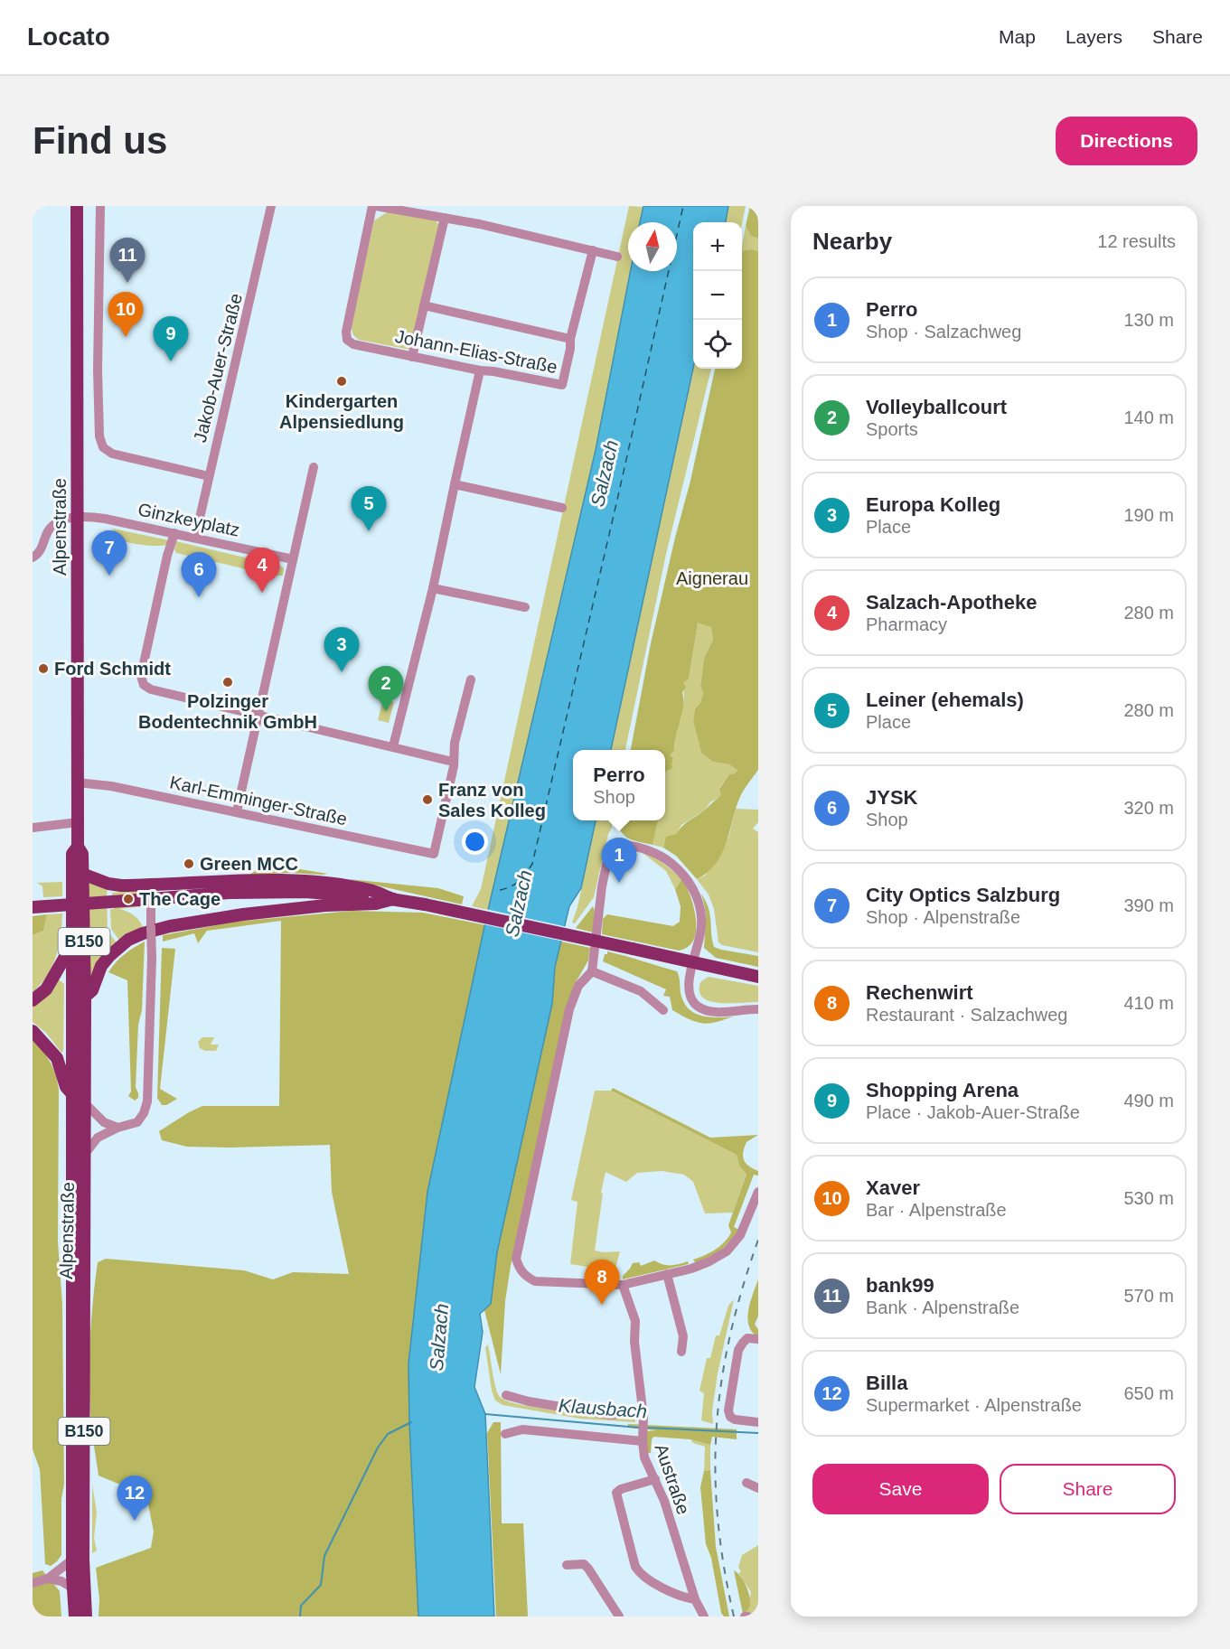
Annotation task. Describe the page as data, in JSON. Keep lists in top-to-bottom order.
{
  "streets": {
    "main road": ["Alpenstraße", "B150"],
    "street": [
      "Johann-Elias-Straße",
      "Jakob-Auer-Straße",
      "Ginzkeyplatz",
      "Karl-Emminger-Straße",
      "Austraße"
    ]
  },
  "crossings": [
    ["Jakob-Auer-Straße", "Ginzkeyplatz"],
    ["Ginzkeyplatz", "Alpenstraße"],
    ["Alpenstraße", "Karl-Emminger-Straße"]
  ],
  "water": ["Salzach", "Klausbach"],
  "parks": ["Aignerau"],
  "places": [
    "Kindergarten Alpensiedlung",
    "Ford Schmidt",
    "Polzinger Bodentechnik GmbH",
    "Franz von Sales Kolleg",
    "Green MCC",
    "The Cage"
  ],
  "north": "top",
  "page": {
    "header": "Locato",
    "nav": ["Map", "Layers", "Share"],
    "buttons": [
      "Directions",
      ["Save", "Share"]
    ],
    "title": "Find us",
    "heading": ["Nearby", "12 results"],
    "map_buttons": ["+", "−"],
    "pins": [
      "11",
      "10",
      "9",
      "5",
      "7",
      "4",
      "6",
      "3",
      "2",
      "1",
      "8",
      "12"
    ],
    "list": [
      {
        "mark": "1",
        "name": "Perro",
        "note": "Shop · Salzachweg",
        "value": "130 m"
      },
      {
        "mark": "2",
        "name": "Volleyballcourt",
        "note": "Sports",
        "value": "140 m"
      },
      {
        "mark": "3",
        "name": "Europa Kolleg",
        "note": "Place",
        "value": "190 m"
      },
      {
        "mark": "4",
        "name": "Salzach-Apotheke",
        "note": "Pharmacy",
        "value": "280 m"
      },
      {
        "mark": "5",
        "name": "Leiner (ehemals)",
        "note": "Place",
        "value": "280 m"
      },
      {
        "mark": "6",
        "name": "JYSK",
        "note": "Shop",
        "value": "320 m"
      },
      {
        "mark": "7",
        "name": "City Optics Salzburg",
        "note": "Shop · Alpenstraße",
        "value": "390 m"
      },
      {
        "mark": "8",
        "name": "Rechenwirt",
        "note": "Restaurant · Salzachweg",
        "value": "410 m"
      },
      {
        "mark": "9",
        "name": "Shopping Arena",
        "note": "Place · Jakob-Auer-Straße",
        "value": "490 m"
      },
      {
        "mark": "10",
        "name": "Xaver",
        "note": "Bar · Alpenstraße",
        "value": "530 m"
      },
      {
        "mark": "11",
        "name": "bank99",
        "note": "Bank · Alpenstraße",
        "value": "570 m"
      },
      {
        "mark": "12",
        "name": "Billa",
        "note": "Supermarket · Alpenstraße",
        "value": "650 m"
      }
    ],
    "popup": ["Perro", "Shop"]
  }
}
